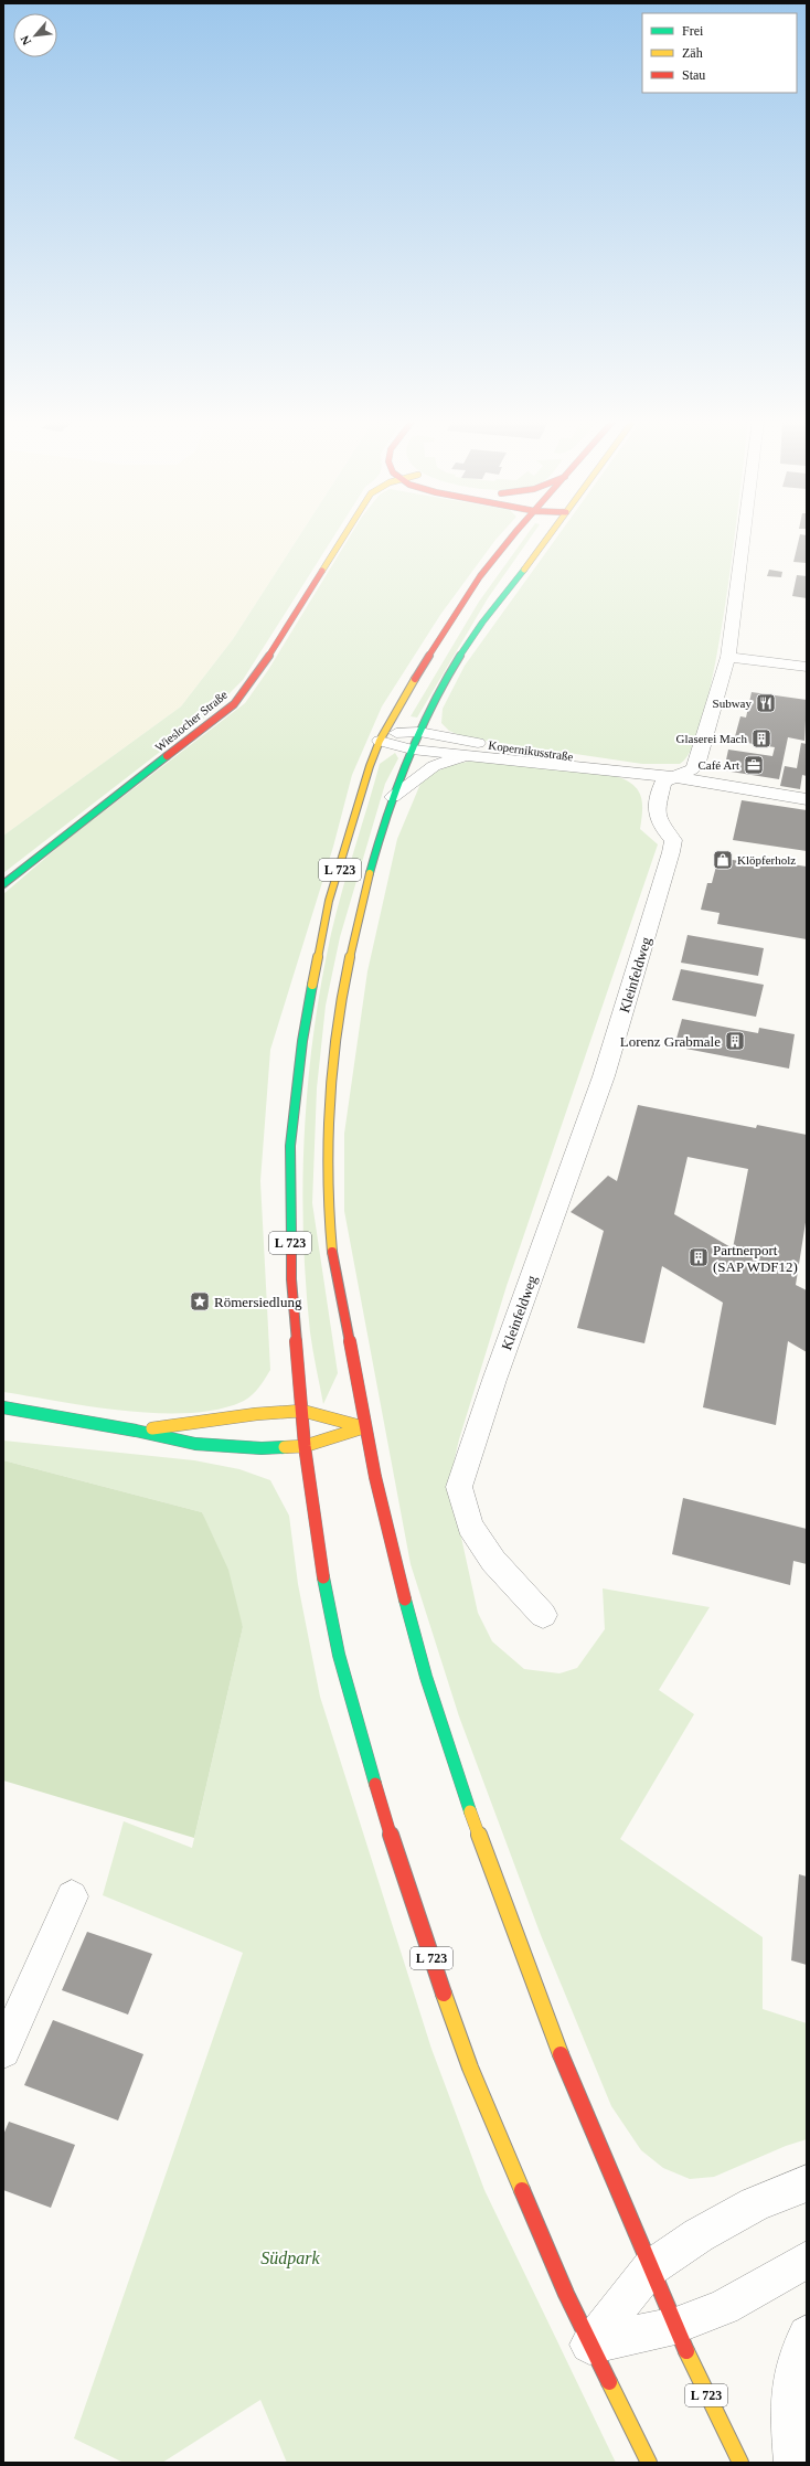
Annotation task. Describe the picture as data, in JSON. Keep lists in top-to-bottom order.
{
  "streets": {
    "main road": ["Wieslocher Straße", "L 723"],
    "street": ["Kopernikusstraße", "Kleinfeldweg"]
  },
  "crossings": [
    ["Kopernikusstraße", "L 723"],
    ["Kopernikusstraße", "Kleinfeldweg"]
  ],
  "parks": ["Südpark"],
  "places": {
    "restaurant": ["Subway"],
    "building": ["Glaserei Mach", "Lorenz Grabmale", "Partnerport (SAP WDF12)"],
    "office": ["Café Art"],
    "shop": ["Klöpferholz"],
    "place": ["Römersiedlung"]
  },
  "legend": ["Frei", "Zäh", "Stau"],
  "north": "bottom left"
}
